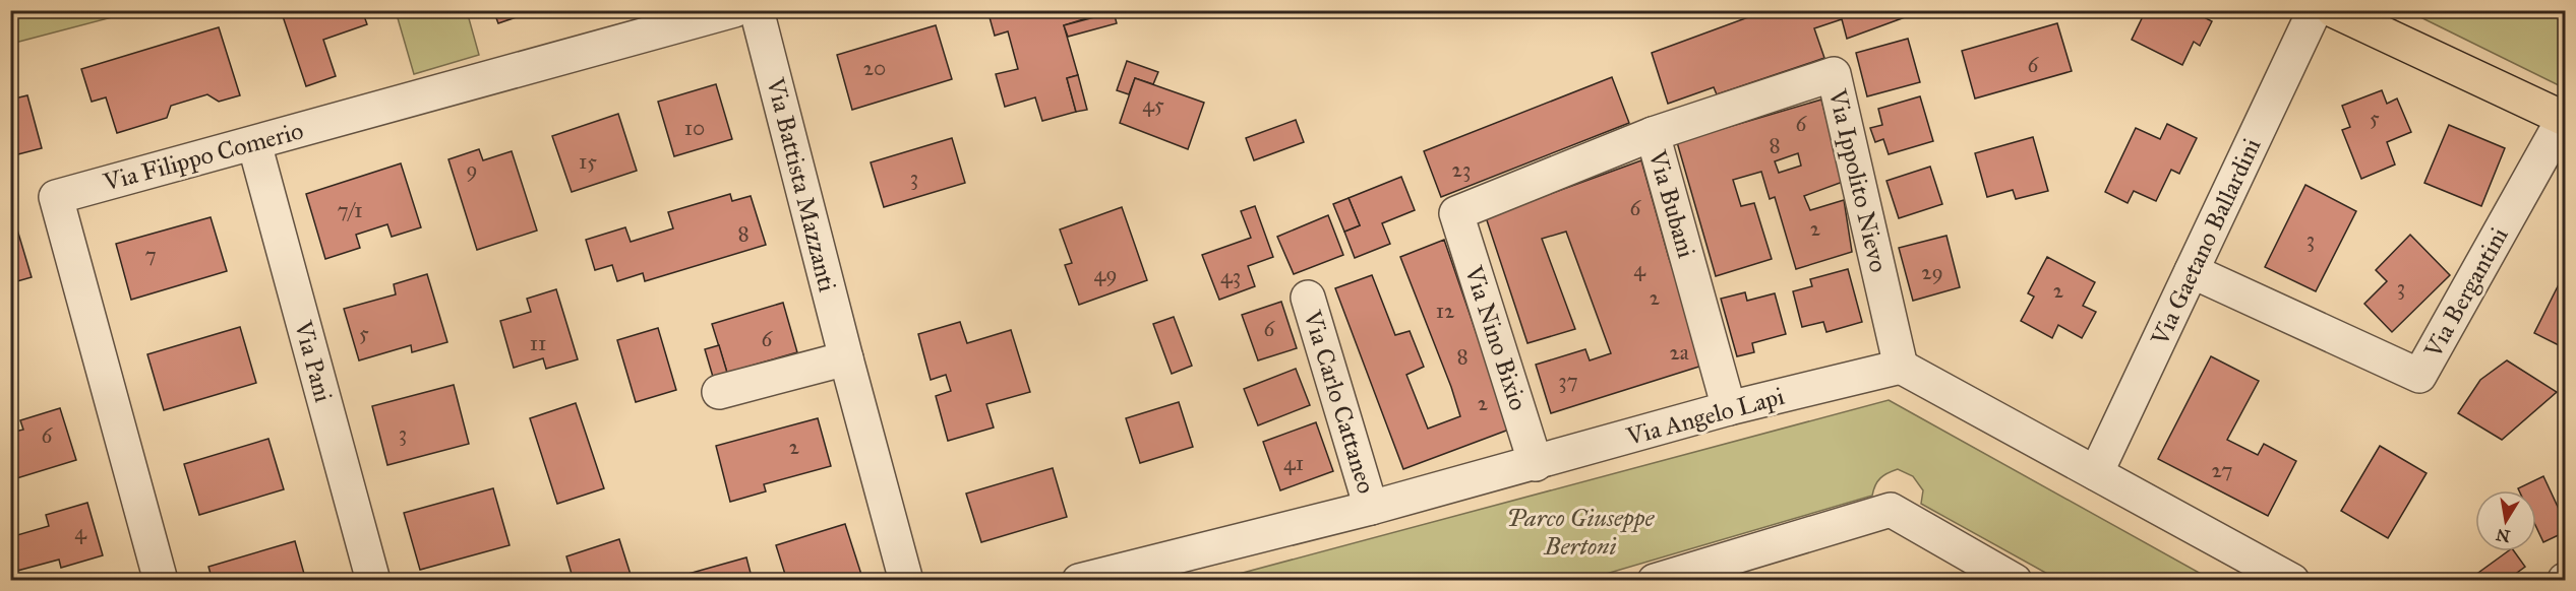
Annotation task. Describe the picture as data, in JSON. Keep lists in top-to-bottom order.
{
  "streets": {
    "street": [
      "Via Filippo Comerio",
      "Via Ippolito Nievo",
      "Via Battista Mazzanti",
      "Via Bubani",
      "Via Gaetano Ballardini",
      "Via Bergantini",
      "Via Nino Bixio",
      "Via Pani",
      "Via Carlo Cattaneo",
      "Via Angelo Lapi"
    ]
  },
  "crossings": [
    ["Via Filippo Comerio", "Via Pani"],
    ["Via Ippolito Nievo", "Via Bubani"],
    ["Via Ippolito Nievo", "Via Angelo Lapi"],
    ["Via Bubani", "Via Nino Bixio"],
    ["Via Bubani", "Via Angelo Lapi"],
    ["Via Gaetano Ballardini", "Via Bergantini"],
    ["Via Nino Bixio", "Via Angelo Lapi"],
    ["Via Carlo Cattaneo", "Via Angelo Lapi"]
  ],
  "parks": ["Parco Giuseppe Bertoni"],
  "house_numbers": [
    "6",
    "20",
    "45",
    "5",
    "6",
    "10",
    "8",
    "15",
    "9",
    "23",
    "3",
    "6",
    "7/1",
    "2",
    "8",
    "3",
    "7",
    "4",
    "29",
    "49",
    "43",
    "3",
    "2",
    "2",
    "12",
    "6",
    "5",
    "6",
    "11",
    "2a",
    "8",
    "37",
    "2",
    "3",
    "6",
    "2",
    "41",
    "27",
    "4"
  ],
  "north": "bottom"
}
